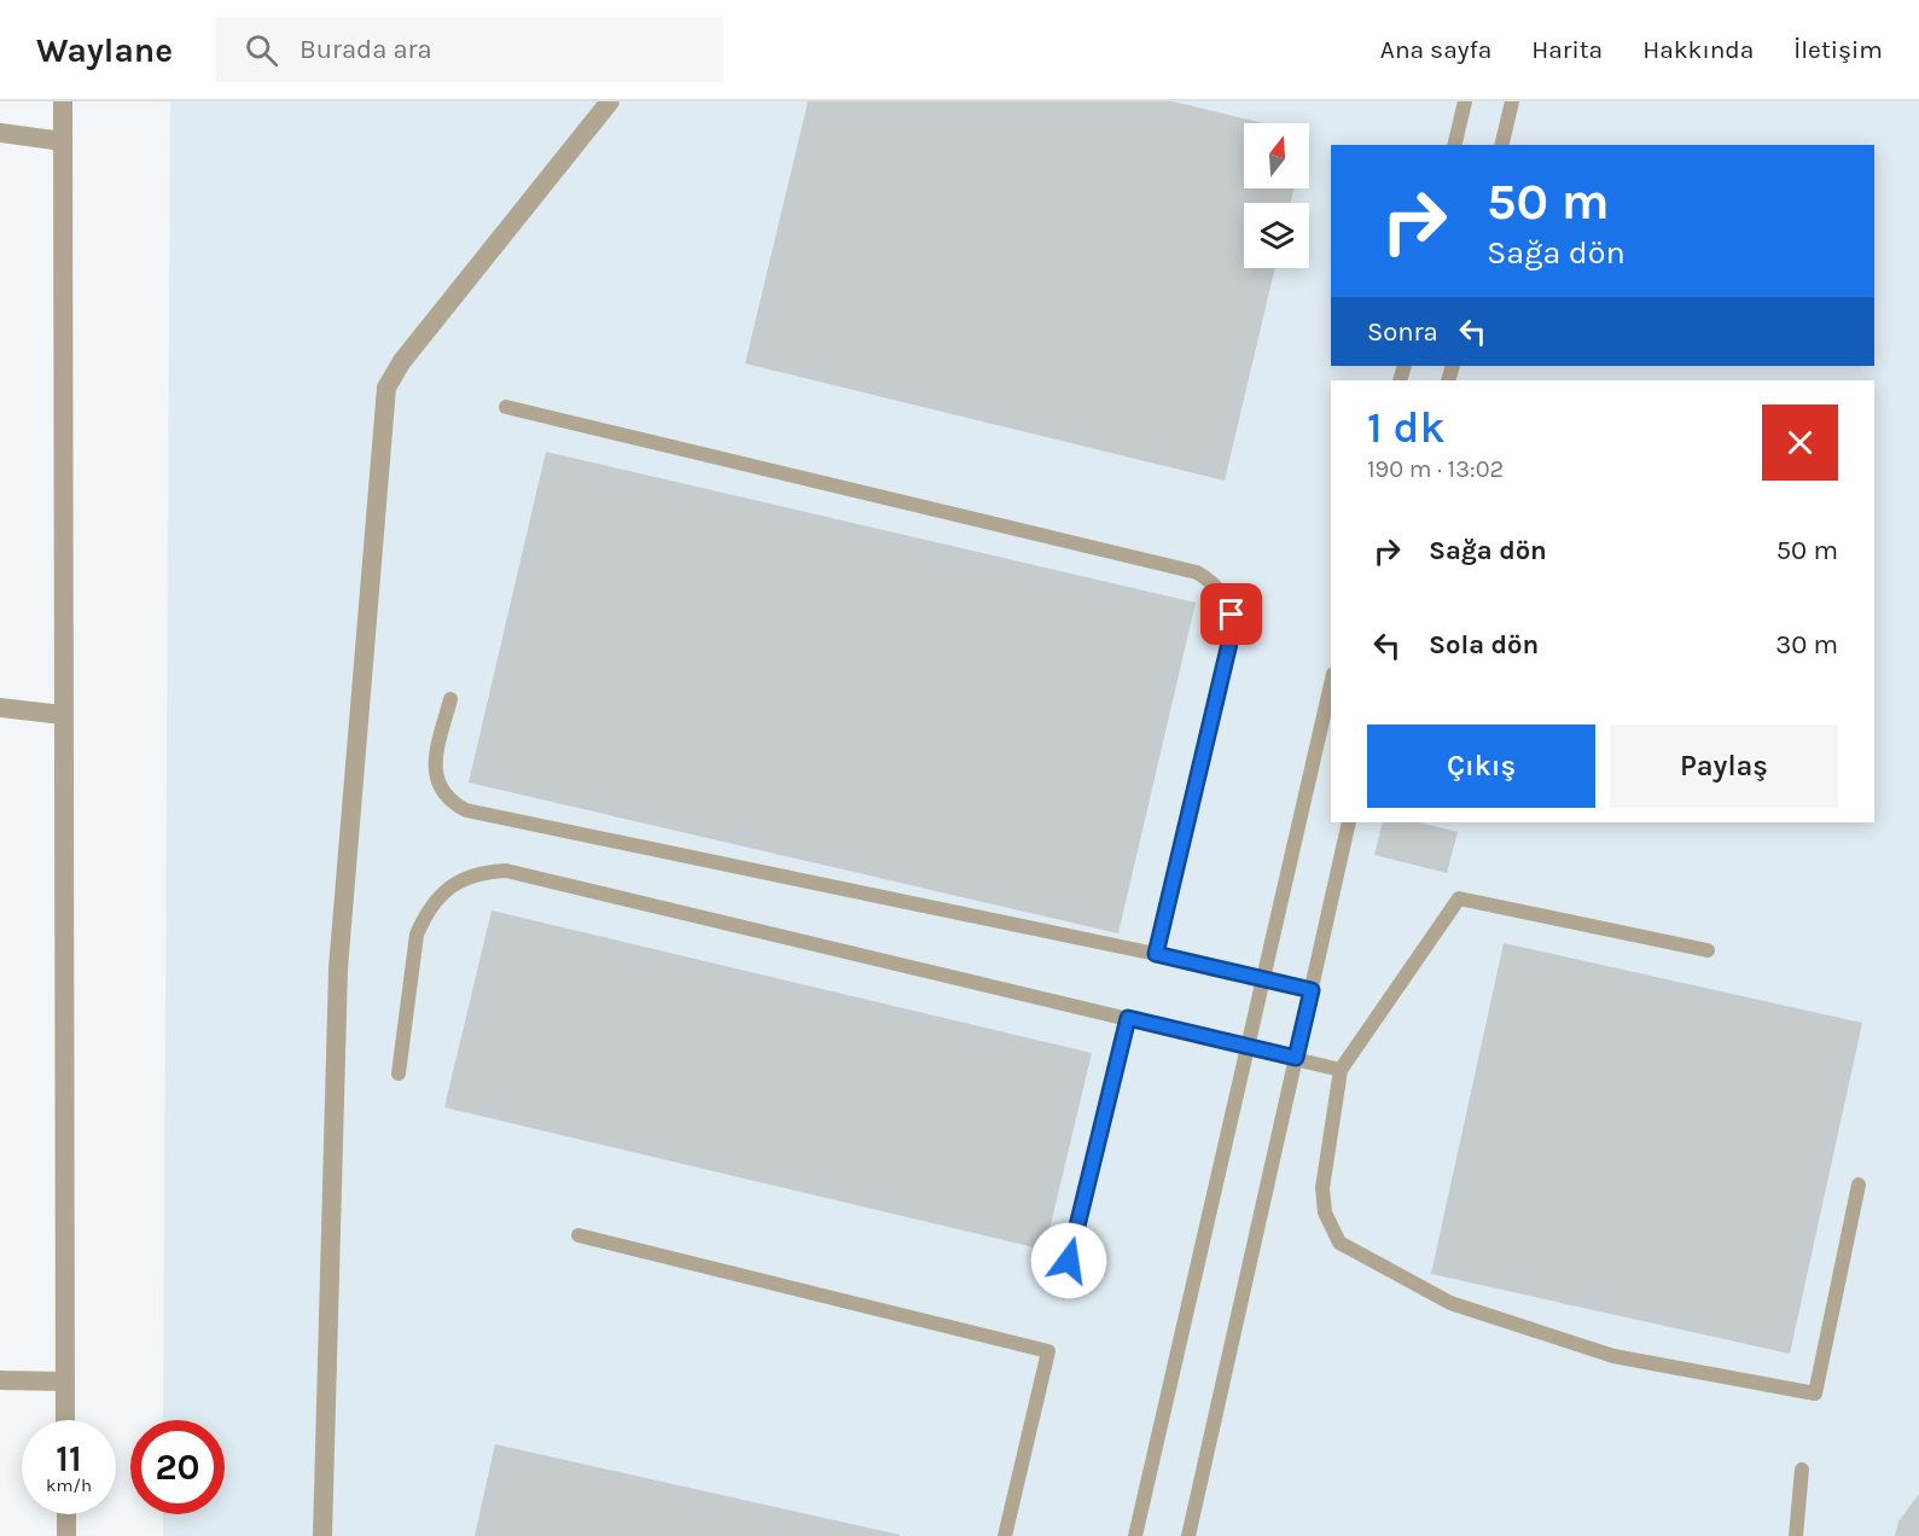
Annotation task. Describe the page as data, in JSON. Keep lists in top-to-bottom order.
{
  "north": "top",
  "page": {
    "header": "Waylane",
    "search": "Burada ara",
    "nav": [
      "Ana sayfa",
      "Harita",
      "Hakkında",
      "İletişim"
    ],
    "turn": ["50 m", "Sağa dön"],
    "then": "Sonra",
    "heading": ["1 dk", "190 m · 13:02"],
    "list": [
      {
        "name": "Sağa dön",
        "value": "50 m"
      },
      {
        "name": "Sola dön",
        "value": "30 m"
      }
    ],
    "buttons": ["Çıkış", "Paylaş"],
    "speed": "11 km/h",
    "limit": "20"
  }
}
